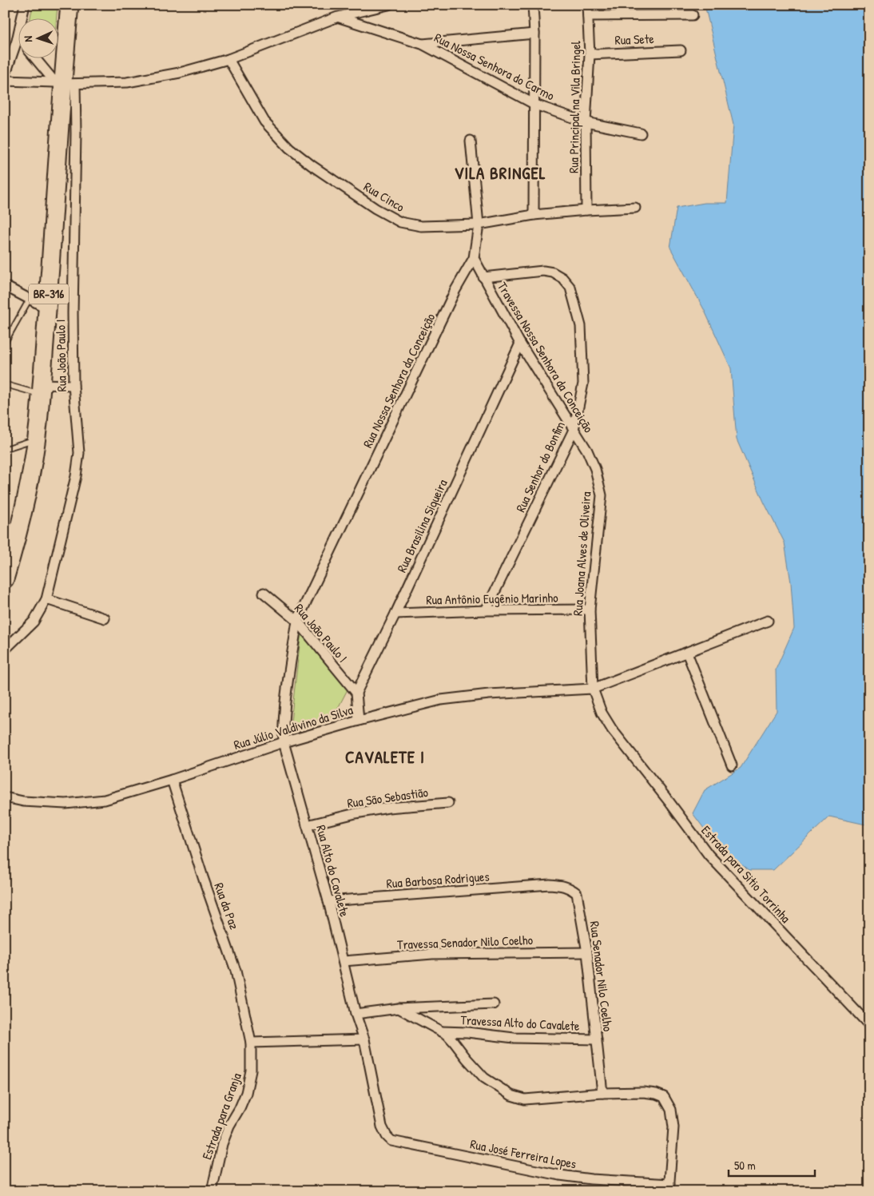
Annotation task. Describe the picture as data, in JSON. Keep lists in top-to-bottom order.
{
  "streets": {
    "highway": ["BR-316"],
    "street": [
      "Rua Sete",
      "Rua Nossa Senhora do Carmo",
      "Rua Principal na Vila Bringel",
      "Rua Cinco",
      "Rua João Paulo I",
      "Travessa Nossa Senhora da Conceição",
      "Rua Nossa Senhora da Conceição",
      "Rua Senhor do Bonfim",
      "Rua Brasilina Siqueira",
      "Rua Joana Alves de Oliveira",
      "Rua Antônio Eugênio Marinho",
      "Rua Júlio Valdivino da Silva",
      "Rua São Sebastião",
      "Rua Alto do Cavalete",
      "Estrada para Sitio Torrinha",
      "Rua Barbosa Rodrigues",
      "Rua da Paz",
      "Travessa Senador Nilo Coelho",
      "Rua Senador Nilo Coelho",
      "Travessa Alto do Cavalete",
      "Estrada para Granja",
      "Rua José Ferreira Lopes"
    ]
  },
  "crossings": [
    ["Rua Sete", "Rua Principal na Vila Bringel"],
    ["Rua Nossa Senhora do Carmo", "Rua Principal na Vila Bringel"],
    ["Rua Principal na Vila Bringel", "Rua Cinco"],
    ["Rua Cinco", "Rua Nossa Senhora da Conceição"],
    ["BR-316", "Rua João Paulo I"],
    ["Rua João Paulo I", "Rua Nossa Senhora da Conceição"],
    ["Rua João Paulo I", "Rua Brasilina Siqueira"],
    ["Rua João Paulo I", "Rua Alto do Cavalete"],
    ["Travessa Nossa Senhora da Conceição", "Rua Nossa Senhora da Conceição"],
    ["Travessa Nossa Senhora da Conceição", "Rua Senhor do Bonfim"],
    ["Travessa Nossa Senhora da Conceição", "Rua Brasilina Siqueira"],
    ["Travessa Nossa Senhora da Conceição", "Rua Joana Alves de Oliveira"],
    ["Rua Nossa Senhora da Conceição", "Rua Alto do Cavalete"],
    ["Rua Senhor do Bonfim", "Rua Antônio Eugênio Marinho"],
    ["Rua Brasilina Siqueira", "Rua Antônio Eugênio Marinho"],
    ["Rua Joana Alves de Oliveira", "Rua Antônio Eugênio Marinho"],
    ["Rua Joana Alves de Oliveira", "Rua Júlio Valdivino da Silva"],
    ["Rua Joana Alves de Oliveira", "Estrada para Sitio Torrinha"],
    ["Rua Júlio Valdivino da Silva", "Rua Alto do Cavalete"],
    ["Rua Júlio Valdivino da Silva", "Estrada para Sitio Torrinha"],
    ["Rua Júlio Valdivino da Silva", "Rua da Paz"],
    ["Rua São Sebastião", "Rua Alto do Cavalete"],
    ["Rua Alto do Cavalete", "Rua Barbosa Rodrigues"],
    ["Rua Alto do Cavalete", "Travessa Senador Nilo Coelho"],
    ["Rua Alto do Cavalete", "Rua José Ferreira Lopes"],
    ["Rua Barbosa Rodrigues", "Rua Senador Nilo Coelho"],
    ["Rua da Paz", "Estrada para Granja"],
    ["Travessa Senador Nilo Coelho", "Rua Senador Nilo Coelho"],
    ["Rua Senador Nilo Coelho", "Travessa Alto do Cavalete"]
  ],
  "districts": ["VILA BRINGEL", "CAVALETE I"],
  "scale_bar": "50 m",
  "north": "left"
}
